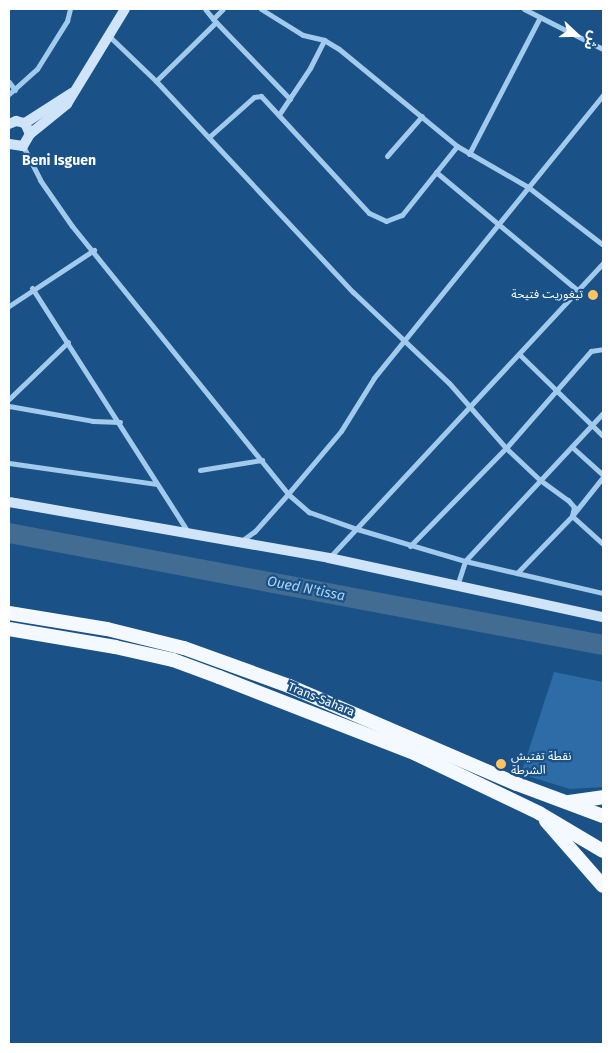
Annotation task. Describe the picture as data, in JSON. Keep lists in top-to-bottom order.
{
  "streets": {
    "highway": ["Trans-Sahara"]
  },
  "districts": ["Beni Isguen"],
  "water": ["Oued N'tissa"],
  "places": ["تيغوريت فتيحة", "نقطة تفتيش الشرطة"],
  "north": "right"
}
